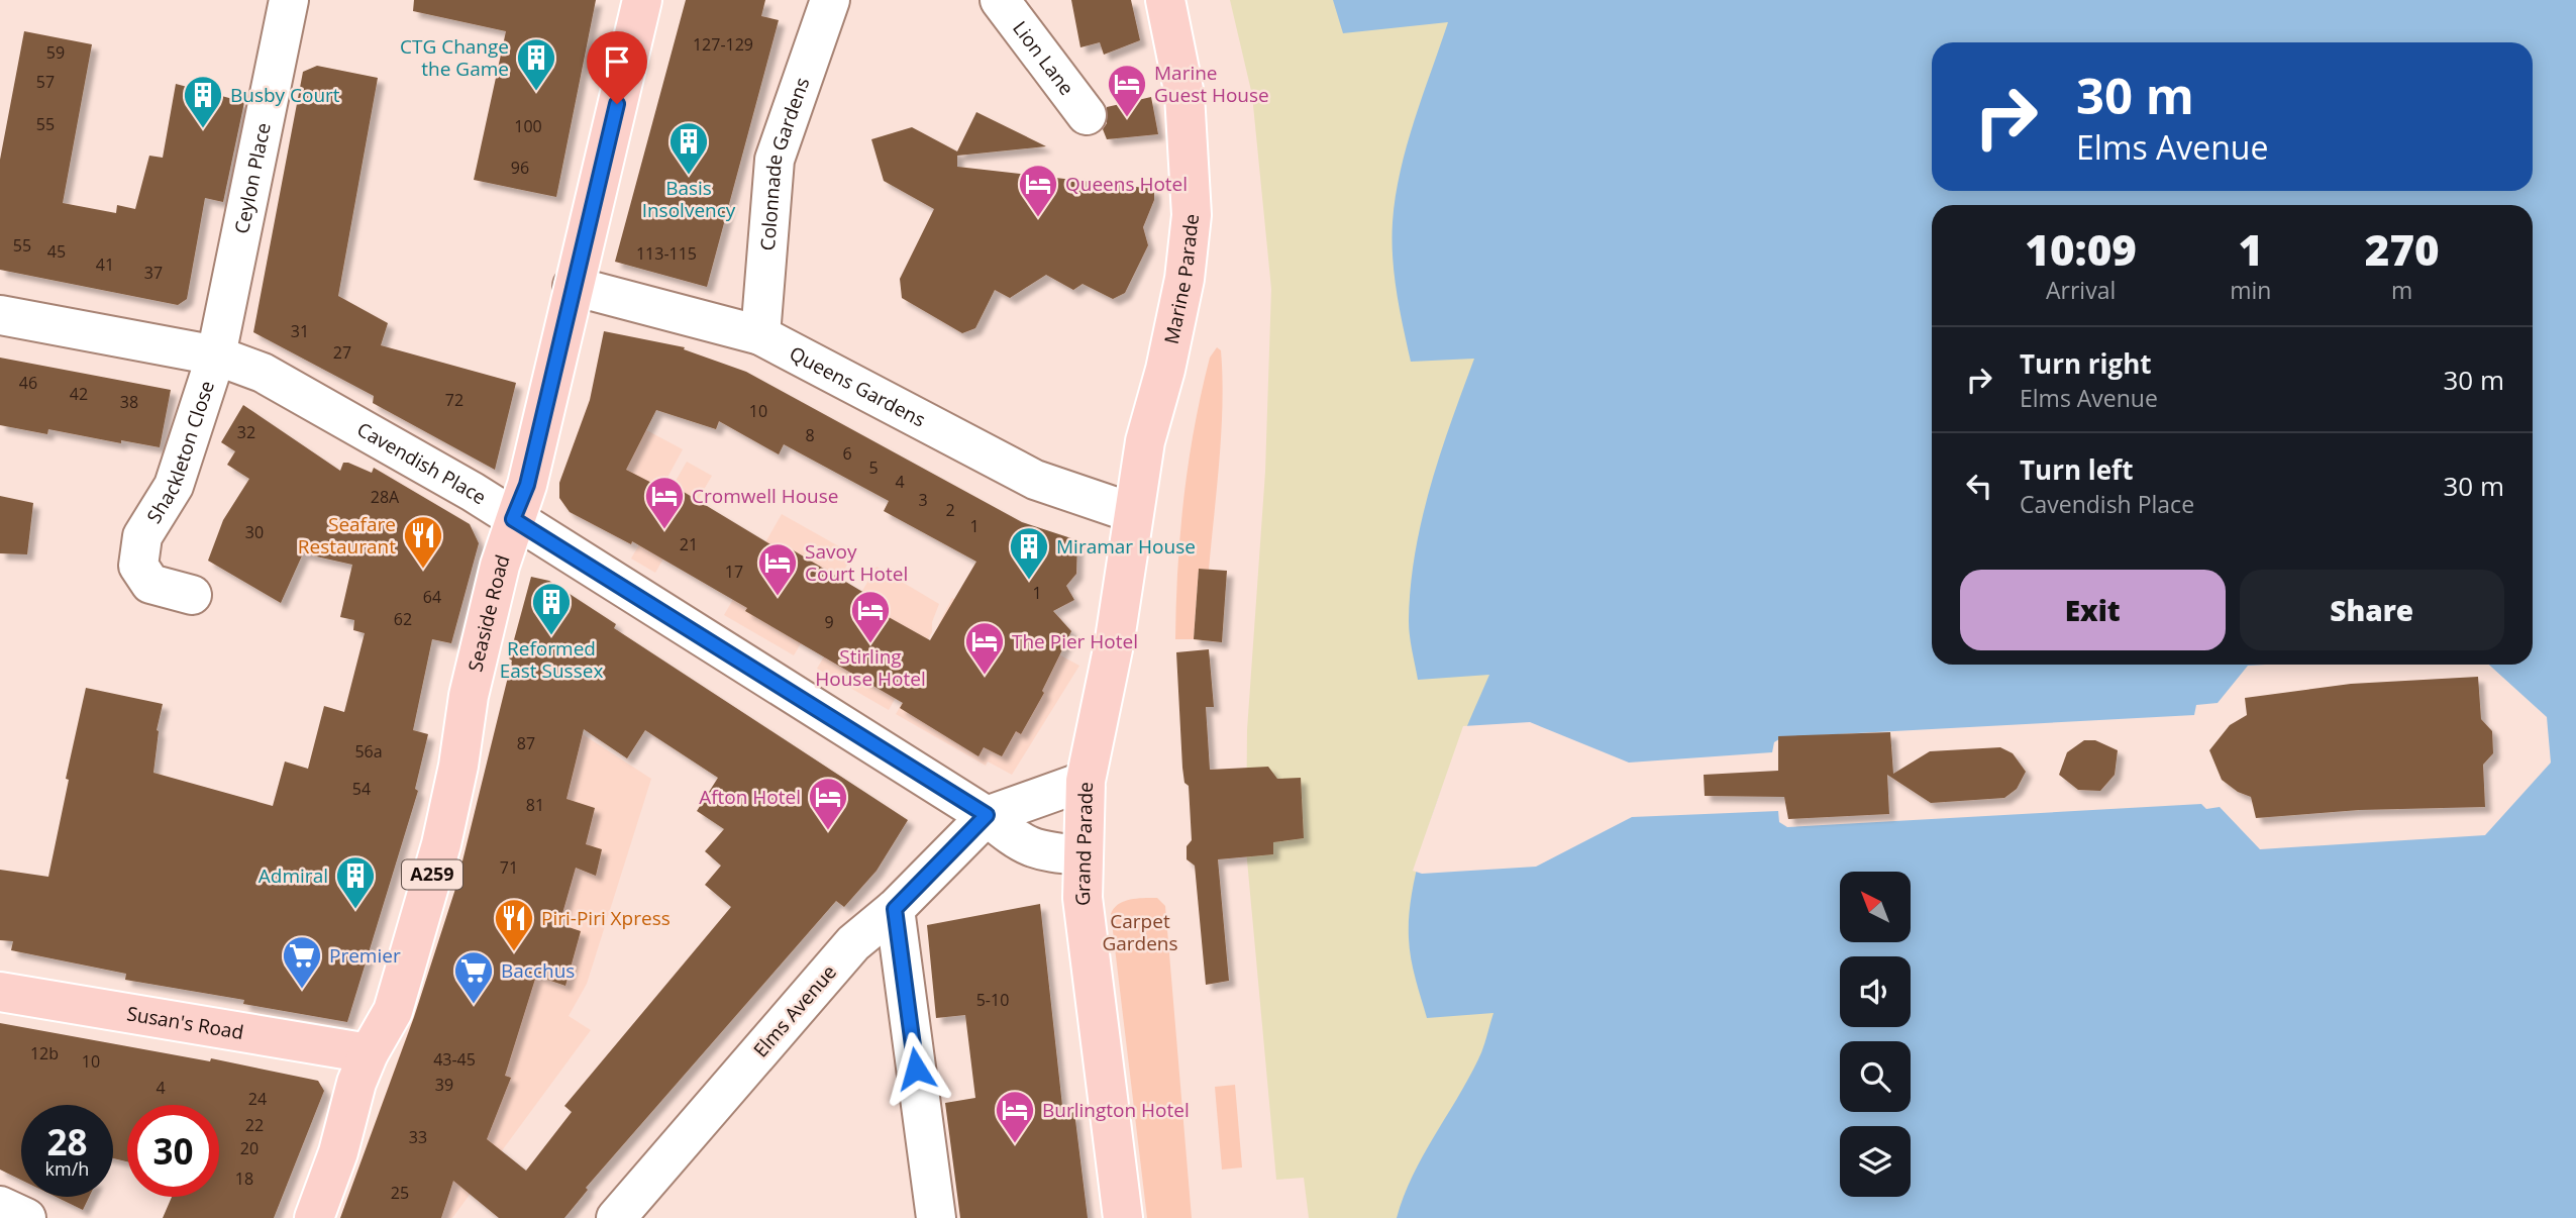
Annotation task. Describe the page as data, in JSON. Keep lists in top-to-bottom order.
{
  "streets": {
    "main road": [
      "Marine Parade",
      "Seaside Road",
      "Grand Parade",
      "A259",
      "Susan's Road"
    ],
    "street": [
      "Lion Lane",
      "Colonnade Gardens",
      "Ceylon Place",
      "Queens Gardens",
      "Shackleton Close",
      "Cavendish Place",
      "Elms Avenue"
    ]
  },
  "crossings": [
    ["Colonnade Gardens", "Queens Gardens"],
    ["Ceylon Place", "Shackleton Close"],
    ["Ceylon Place", "Cavendish Place"],
    ["Marine Parade", "Queens Gardens"],
    ["Marine Parade", "Grand Parade"],
    ["Queens Gardens", "Seaside Road"],
    ["Queens Gardens", "Grand Parade"],
    ["Shackleton Close", "Cavendish Place"],
    ["Cavendish Place", "Seaside Road"],
    ["Cavendish Place", "Grand Parade"],
    ["Cavendish Place", "Elms Avenue"],
    ["Seaside Road", "Susan's Road"]
  ],
  "parks": ["Carpet Gardens"],
  "places": {
    "building": [
      "CTG Change the Game",
      "Busby Court",
      "Basis Insolvency",
      "Miramar House",
      "Reformed East Sussex",
      "Admiral"
    ],
    "hotel": [
      "Marine Guest House",
      "Queens Hotel",
      "Cromwell House",
      "Savoy Court Hotel",
      "Stirling House Hotel",
      "The Pier Hotel",
      "Afton Hotel",
      "Burlington Hotel"
    ],
    "restaurant": ["Seafare Restaurant", "Piri-Piri Xpress"],
    "supermarket": ["Premier", "Bacchus"]
  },
  "house_numbers": [
    "127-129",
    "59",
    "57",
    "55",
    "100",
    "96",
    "55",
    "45",
    "113-115",
    "41",
    "37",
    "31",
    "27",
    "46",
    "42",
    "72",
    "38",
    "10",
    "32",
    "8",
    "6",
    "5",
    "4",
    "28A",
    "3",
    "2",
    "1",
    "30",
    "21",
    "17",
    "1",
    "64",
    "62",
    "9",
    "87",
    "56a",
    "54",
    "81",
    "71",
    "5-10",
    "12b",
    "43-45",
    "10",
    "39",
    "4",
    "24",
    "22",
    "33",
    "20",
    "18",
    "25"
  ],
  "north": "top left",
  "page": {
    "turn": ["30 m", "Elms Avenue"],
    "eta": [
      "10:09",
      "Arrival",
      "1",
      "min",
      "270",
      "m"
    ],
    "list": [
      {
        "name": "Turn right",
        "note": "Elms Avenue",
        "value": "30 m"
      },
      {
        "name": "Turn left",
        "note": "Cavendish Place",
        "value": "30 m"
      }
    ],
    "buttons": ["Exit", "Share"],
    "speed": "28 km/h",
    "limit": "30"
  }
}
